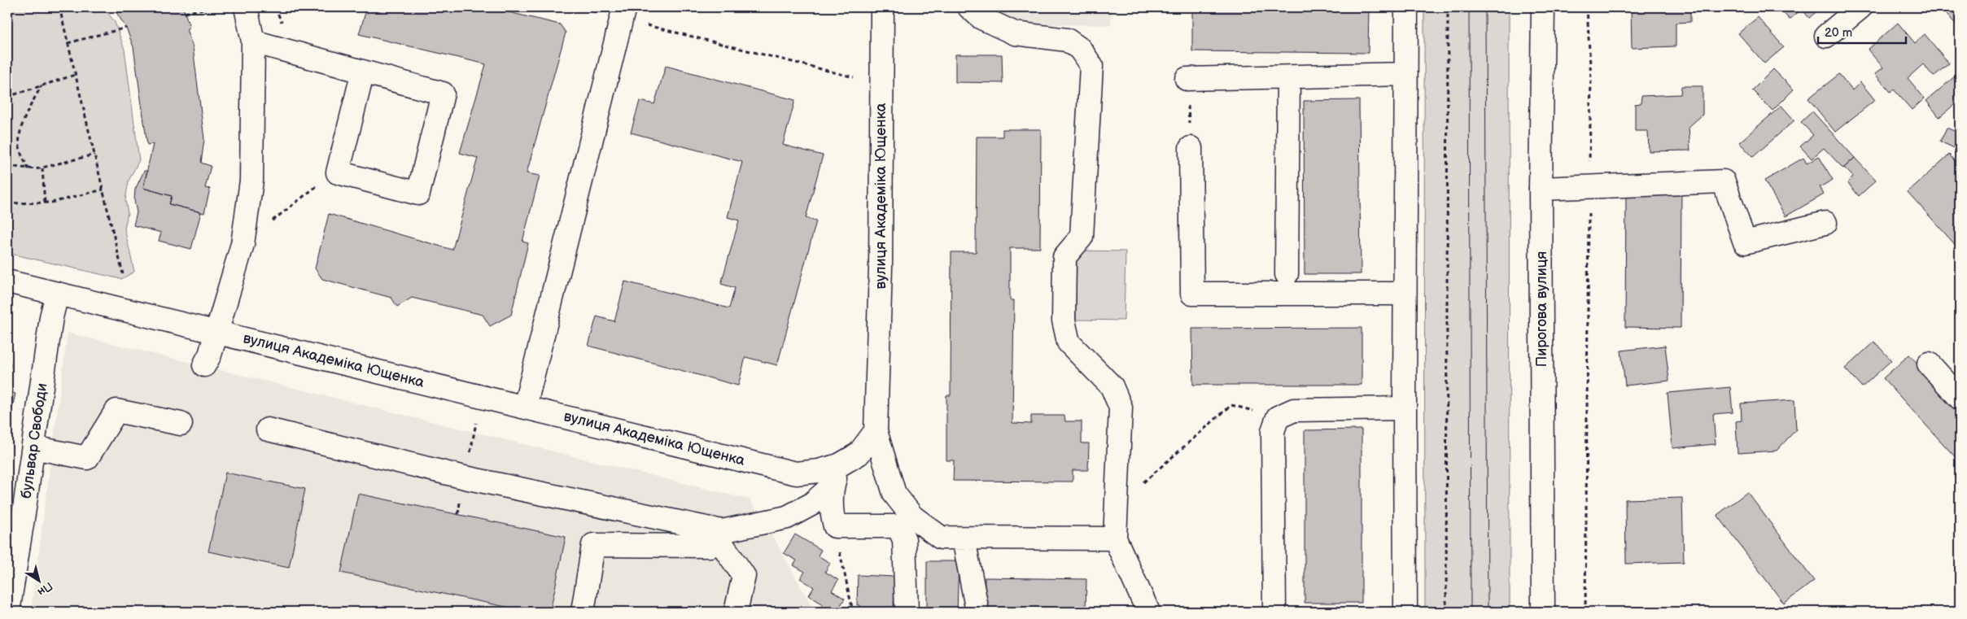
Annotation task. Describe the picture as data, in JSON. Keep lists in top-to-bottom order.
{
  "streets": {
    "street": ["вулиця Академіка Ющенка", "Пирогова вулиця", "бульвар Свободи"]
  },
  "crossings": [
    ["вулиця Академіка Ющенка", "бульвар Свободи"]
  ],
  "scale_bar": "20 m",
  "north": "bottom right"
}
